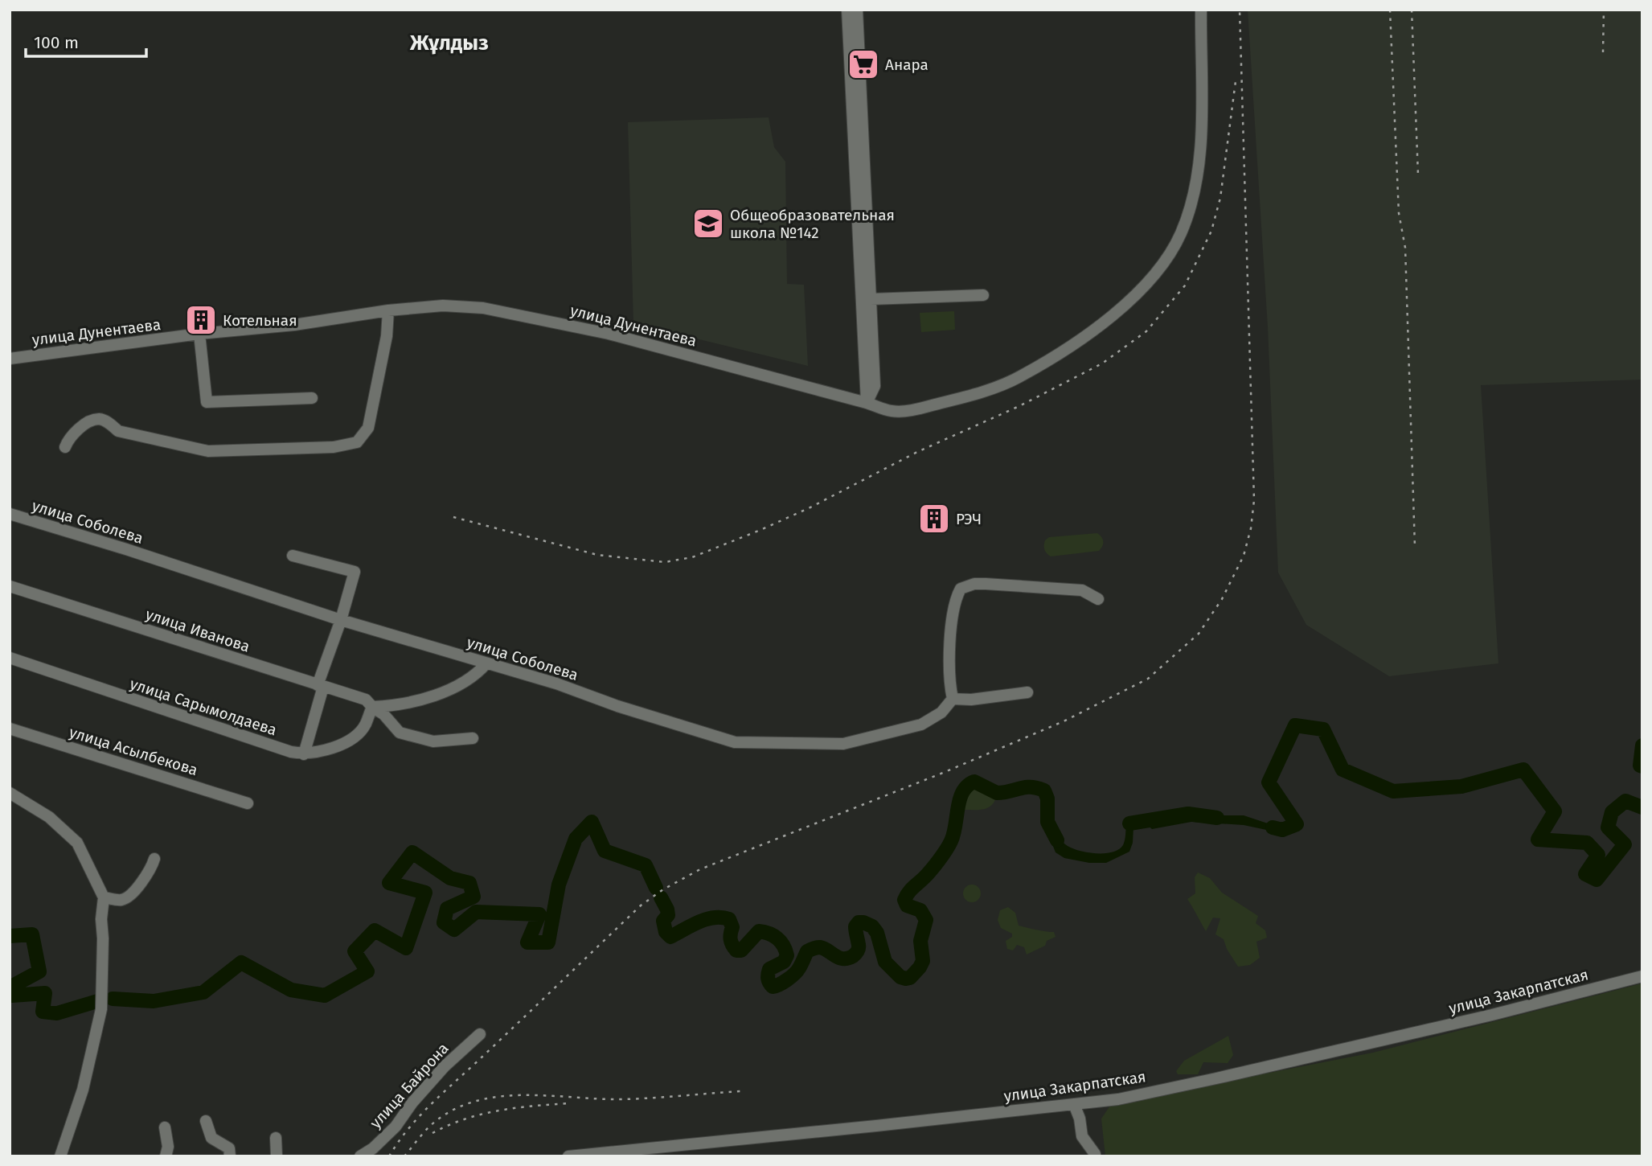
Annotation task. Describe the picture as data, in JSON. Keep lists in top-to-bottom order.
{
  "streets": {
    "street": [
      "улица Дунентаева",
      "улица Соболева",
      "улица Иванова",
      "улица Сарымолдаева",
      "улица Асылбекова",
      "улица Закарпатская",
      "улица Байрона"
    ]
  },
  "crossings": [
    ["улица Иванова", "улица Сарымолдаева"]
  ],
  "districts": ["Жұлдыз"],
  "places": {
    "supermarket": ["Анара"],
    "school or university": ["Общеобразовательная школа №142"],
    "building": ["Котельная", "РЭЧ"]
  },
  "scale_bar": "100 m"
}
